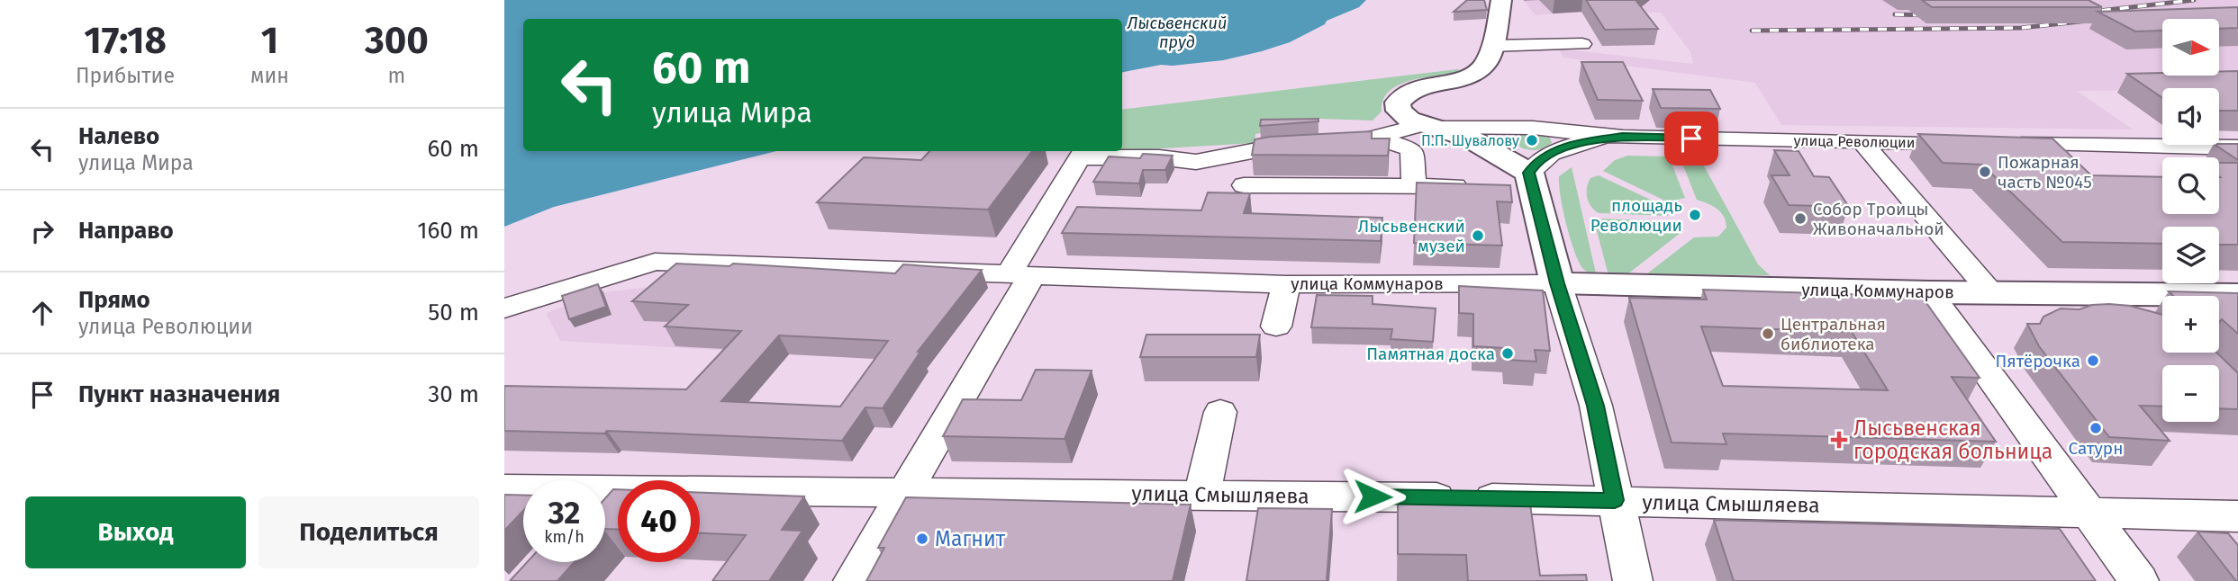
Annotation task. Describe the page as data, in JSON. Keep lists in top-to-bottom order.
{
  "streets": {
    "main road": ["улица Коммунаров"],
    "street": ["улица Революции", "улица Смышляева"]
  },
  "water": ["Лысьвенский пруд"],
  "places": {
    "other": [
      "П.П. Шувалову",
      "Пожарная часть №045",
      "площадь Революции",
      "Собор Троицы Живоначальной",
      "Лысьвенский музей",
      "Центральная библиотека",
      "Памятная доска",
      "Пятёрочка",
      "Сатурн",
      "Магнит"
    ],
    "health": ["Лысьвенская городская больница"]
  },
  "north": "right",
  "page": {
    "eta": [
      "17:18",
      "Прибытие",
      "1",
      "мин",
      "300",
      "m"
    ],
    "map_buttons": ["+", "−"],
    "turn": ["60 m", "улица Мира"],
    "list": [
      {
        "name": "Налево",
        "note": "улица Мира",
        "value": "60 m"
      },
      {
        "name": "Направо",
        "value": "160 m"
      },
      {
        "name": "Прямо",
        "note": "улица Революции",
        "value": "50 m"
      },
      {
        "name": "Пункт назначения",
        "value": "30 m"
      }
    ],
    "speed": "32 km/h",
    "limit": "40",
    "buttons": ["Выход", "Поделиться"]
  }
}
